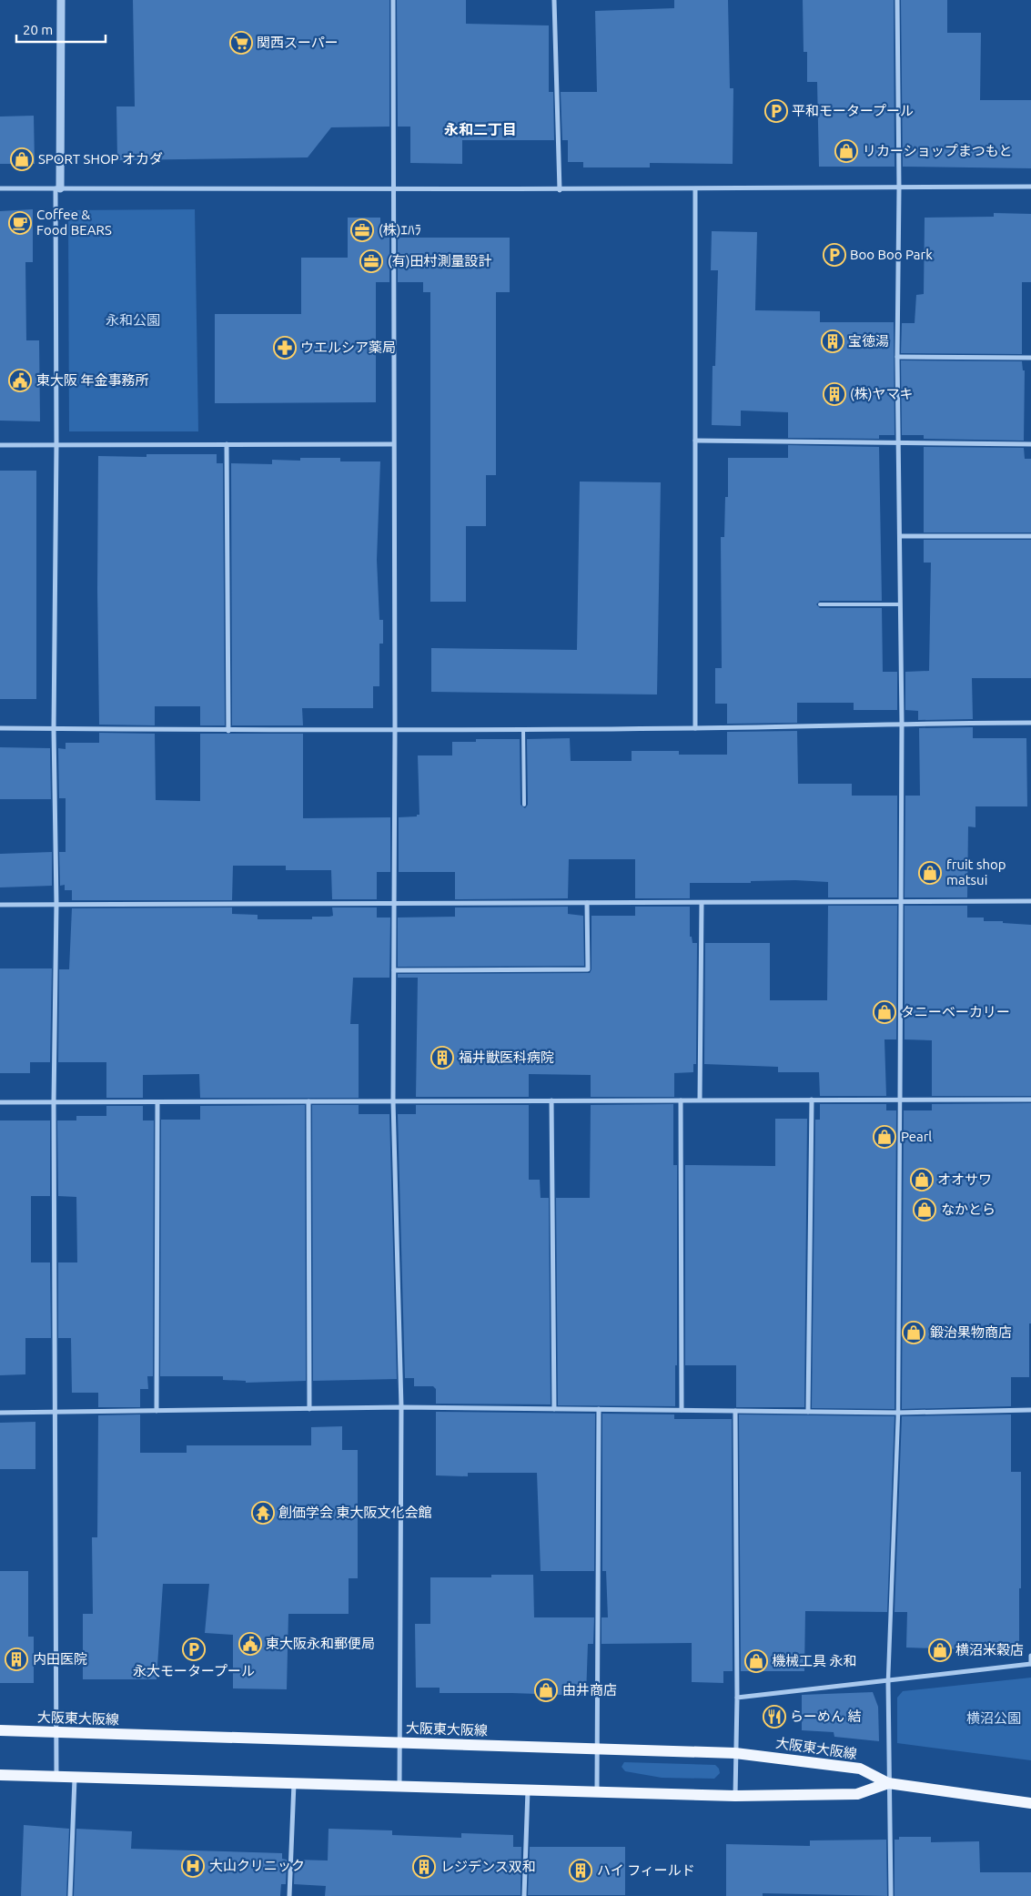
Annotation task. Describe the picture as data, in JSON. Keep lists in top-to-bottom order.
{
  "streets": {
    "main road": ["大阪東大阪線"]
  },
  "districts": ["永和二丁目"],
  "parks": ["永和公園", "横沼公園"],
  "places": {
    "supermarket": ["関西スーパー"],
    "parking": ["平和モータープール", "Boo Boo Park", "永大モータープール"],
    "shop": [
      "リカーショップまつもと",
      "SPORT SHOP オカダ",
      "fruit shop matsui",
      "タニーベーカリー",
      "Pearl",
      "オオサワ",
      "なかとら",
      "鍛治果物商店",
      "横沼米穀店",
      "機械工具 永和",
      "由井商店"
    ],
    "cafe": ["Coffee & Food BEARS"],
    "office": ["(株)ｴﾊﾗ", "(有)田村測量設計"],
    "building": [
      "宝徳湯",
      "(株)ヤマキ",
      "福井獣医科病院",
      "内田医院",
      "レジデンス双和",
      "ハイ フィールド"
    ],
    "pharmacy": ["ウエルシア薬局"],
    "public building": ["東大阪 年金事務所", "東大阪永和郵便局"],
    "temple": ["創価学会 東大阪文化会館"],
    "restaurant": ["らーめん 結"],
    "hospital": ["大山クリニック"]
  },
  "scale_bar": "20 m"
}
